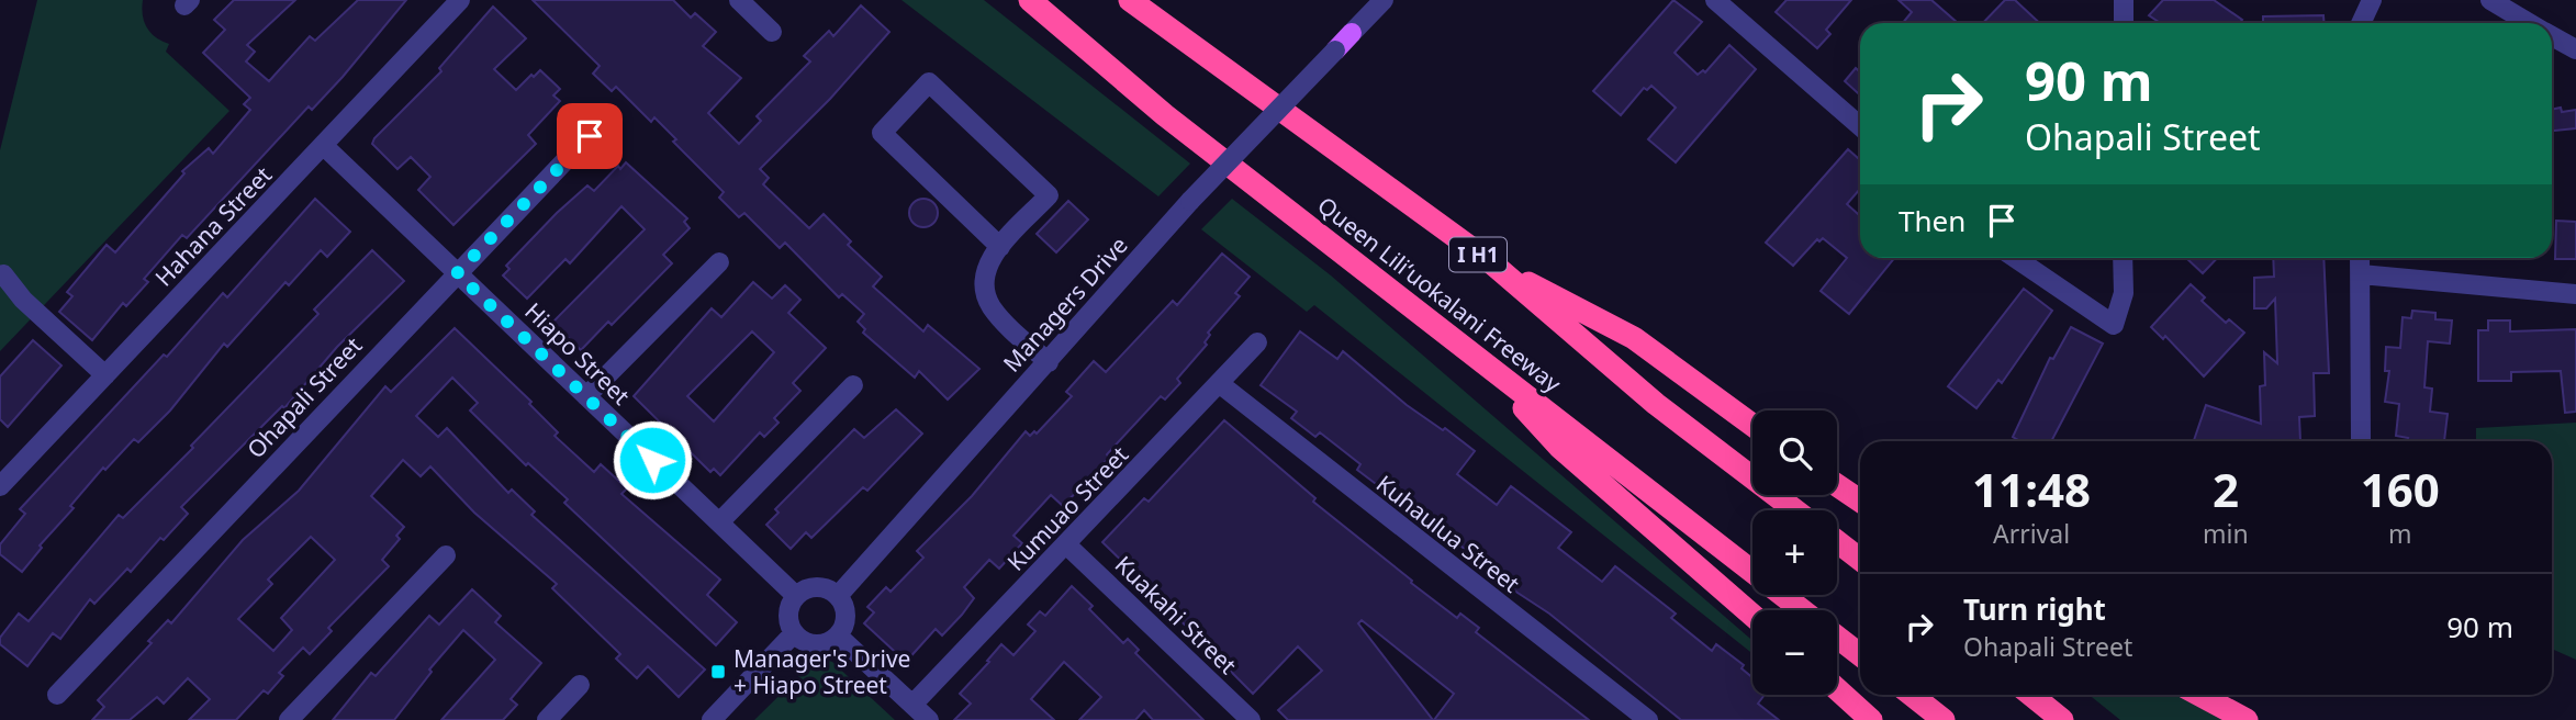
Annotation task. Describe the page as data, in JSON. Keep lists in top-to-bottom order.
{
  "streets": {
    "highway": ["I H1", "Queen Liliʻuokalani Freeway"],
    "street": [
      "Hahana Street",
      "Managers Drive",
      "Hiapo Street",
      "Ohapali Street",
      "Kumuao Street",
      "Kuhaulua Street",
      "Kuakahi Street"
    ]
  },
  "crossings": [
    ["Hahana Street", "Hiapo Street"],
    ["Managers Drive", "Hiapo Street"],
    ["Hiapo Street", "Ohapali Street"],
    ["Kumuao Street", "Kuhaulua Street"],
    ["Kumuao Street", "Kuakahi Street"]
  ],
  "places": {
    "transit": ["Manager's Drive + Hiapo Street"]
  },
  "page": {
    "turn": ["90 m", "Ohapali Street"],
    "then": "Then",
    "map_buttons": ["+", "−"],
    "eta": [
      "11:48",
      "Arrival",
      "2",
      "min",
      "160",
      "m"
    ],
    "list": [
      {
        "name": "Turn right",
        "note": "Ohapali Street",
        "value": "90 m"
      }
    ]
  }
}
